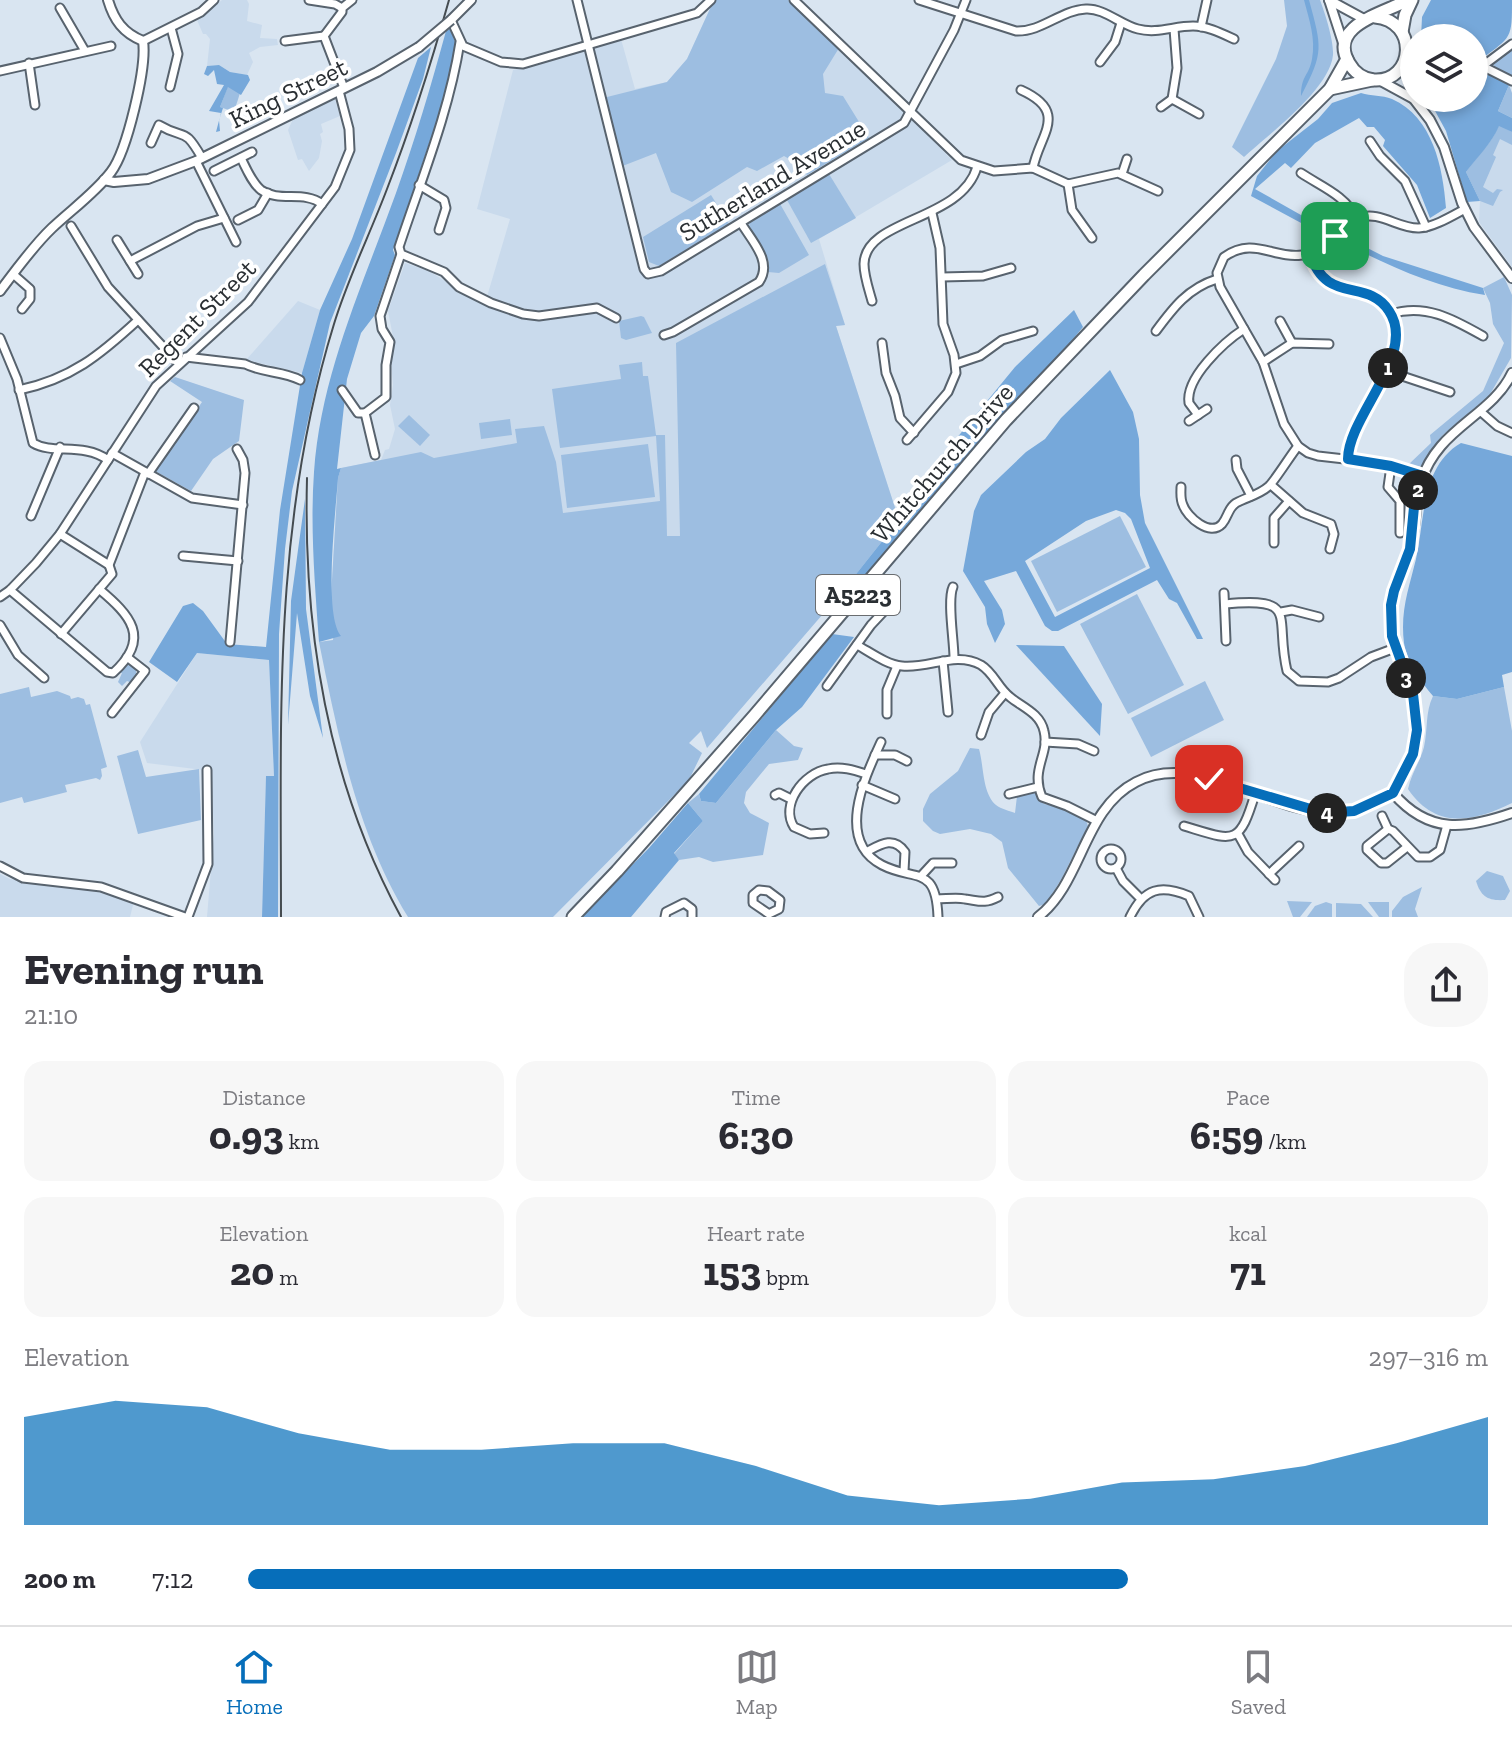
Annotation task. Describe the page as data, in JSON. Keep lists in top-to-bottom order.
{
  "streets": {
    "main road": ["Whitchurch Drive", "A5223"],
    "street": ["King Street", "Sutherland Avenue", "Regent Street"]
  },
  "crossings": [
    ["King Street", "Regent Street"]
  ],
  "page": {
    "pins": [
      "1",
      "2",
      "3",
      "4"
    ],
    "heading": ["Evening run", "21:10"],
    "stats": [
      ["Distance", "0.93 km"],
      ["Time", "6:30"],
      ["Pace", "6:59 /km"],
      ["Elevation", "20 m"],
      ["Heart rate", "153 bpm"],
      ["kcal", "71"]
    ],
    "chart": ["Elevation", "297–316 m"],
    "list": [
      {
        "name": "200 m",
        "note": "7:12"
      }
    ],
    "tabs": ["Home", "Map", "Saved"]
  }
}
